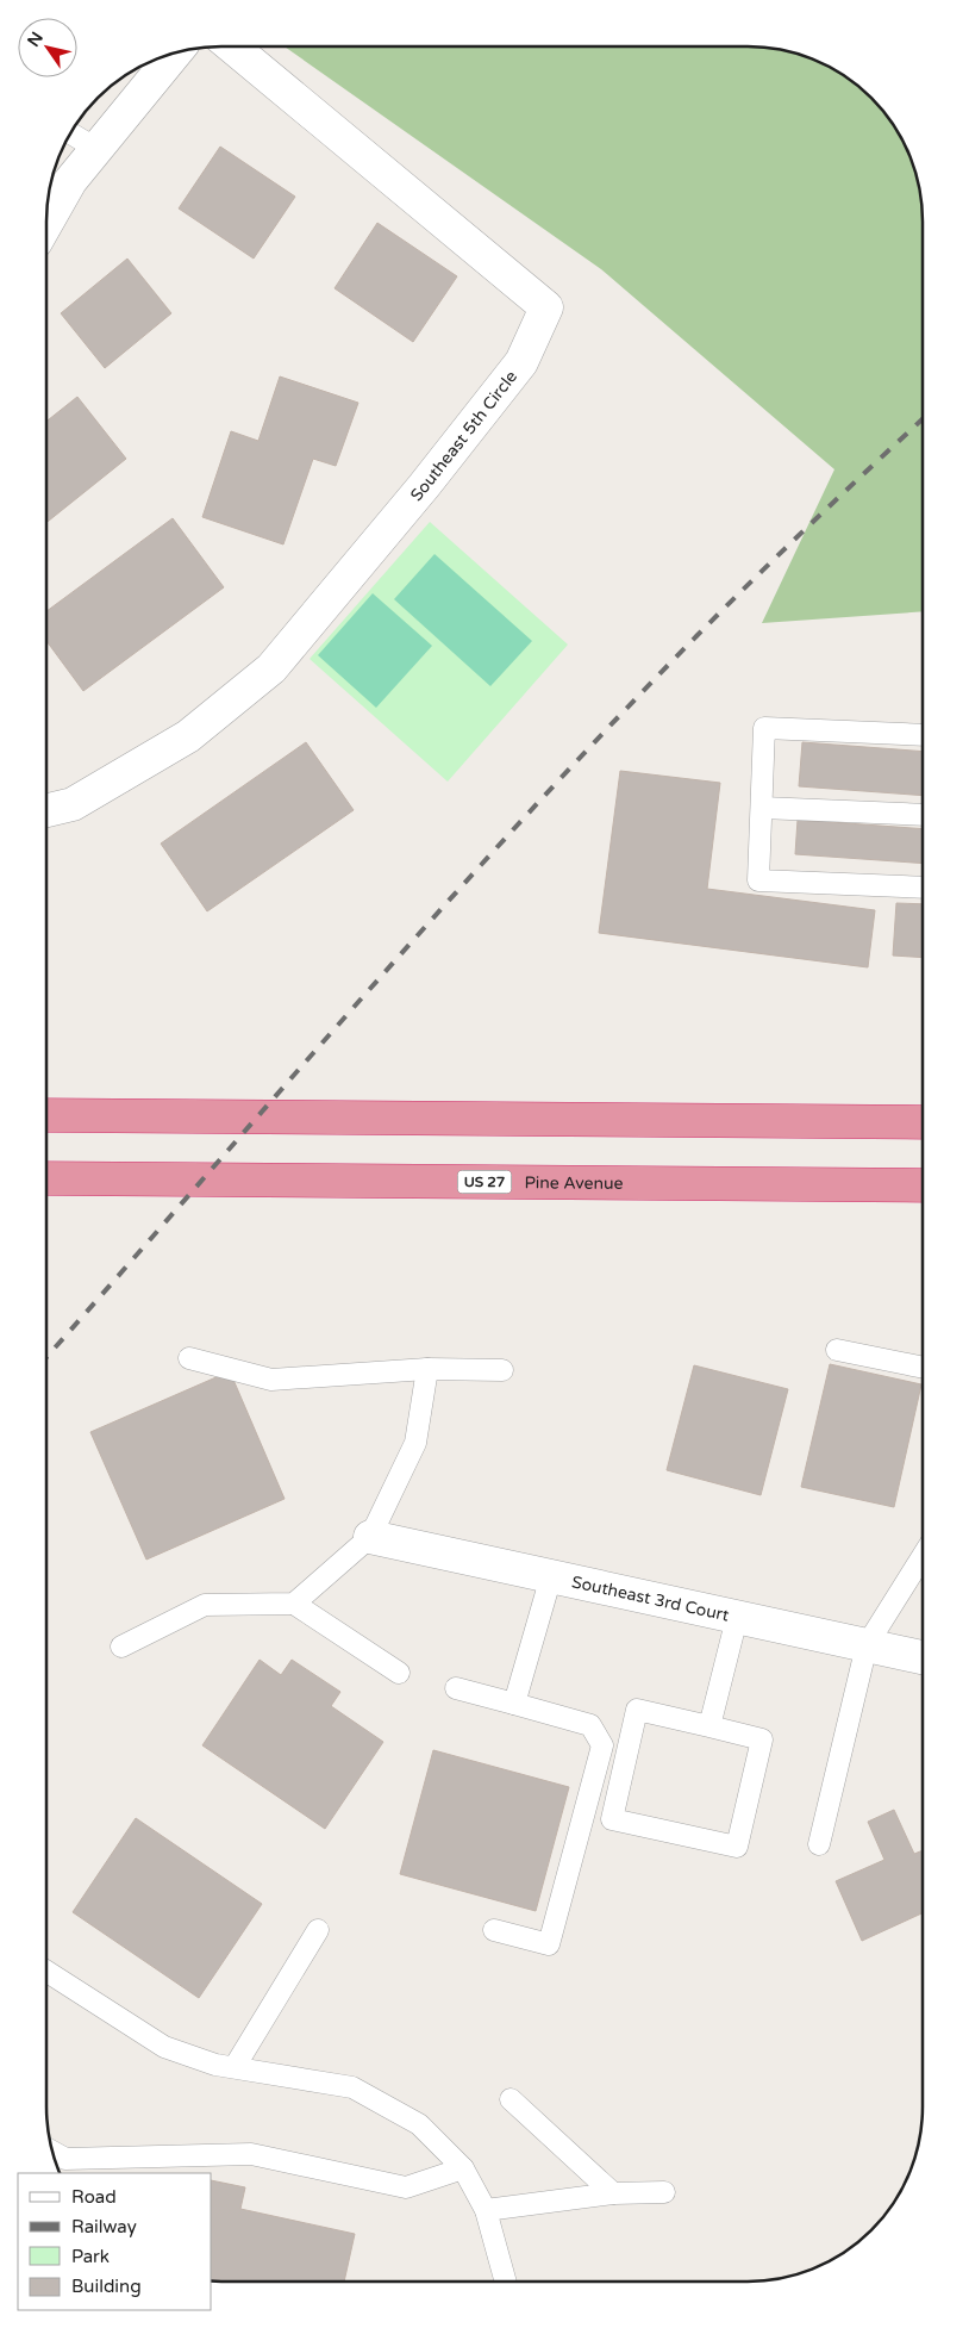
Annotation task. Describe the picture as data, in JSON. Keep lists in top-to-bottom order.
{
  "streets": {
    "highway": ["US 27", "Pine Avenue"],
    "street": ["Southeast 5th Circle", "Southeast 3rd Court"]
  },
  "legend": [
    "Road",
    "Railway",
    "Park",
    "Building"
  ],
  "north": "top left"
}
